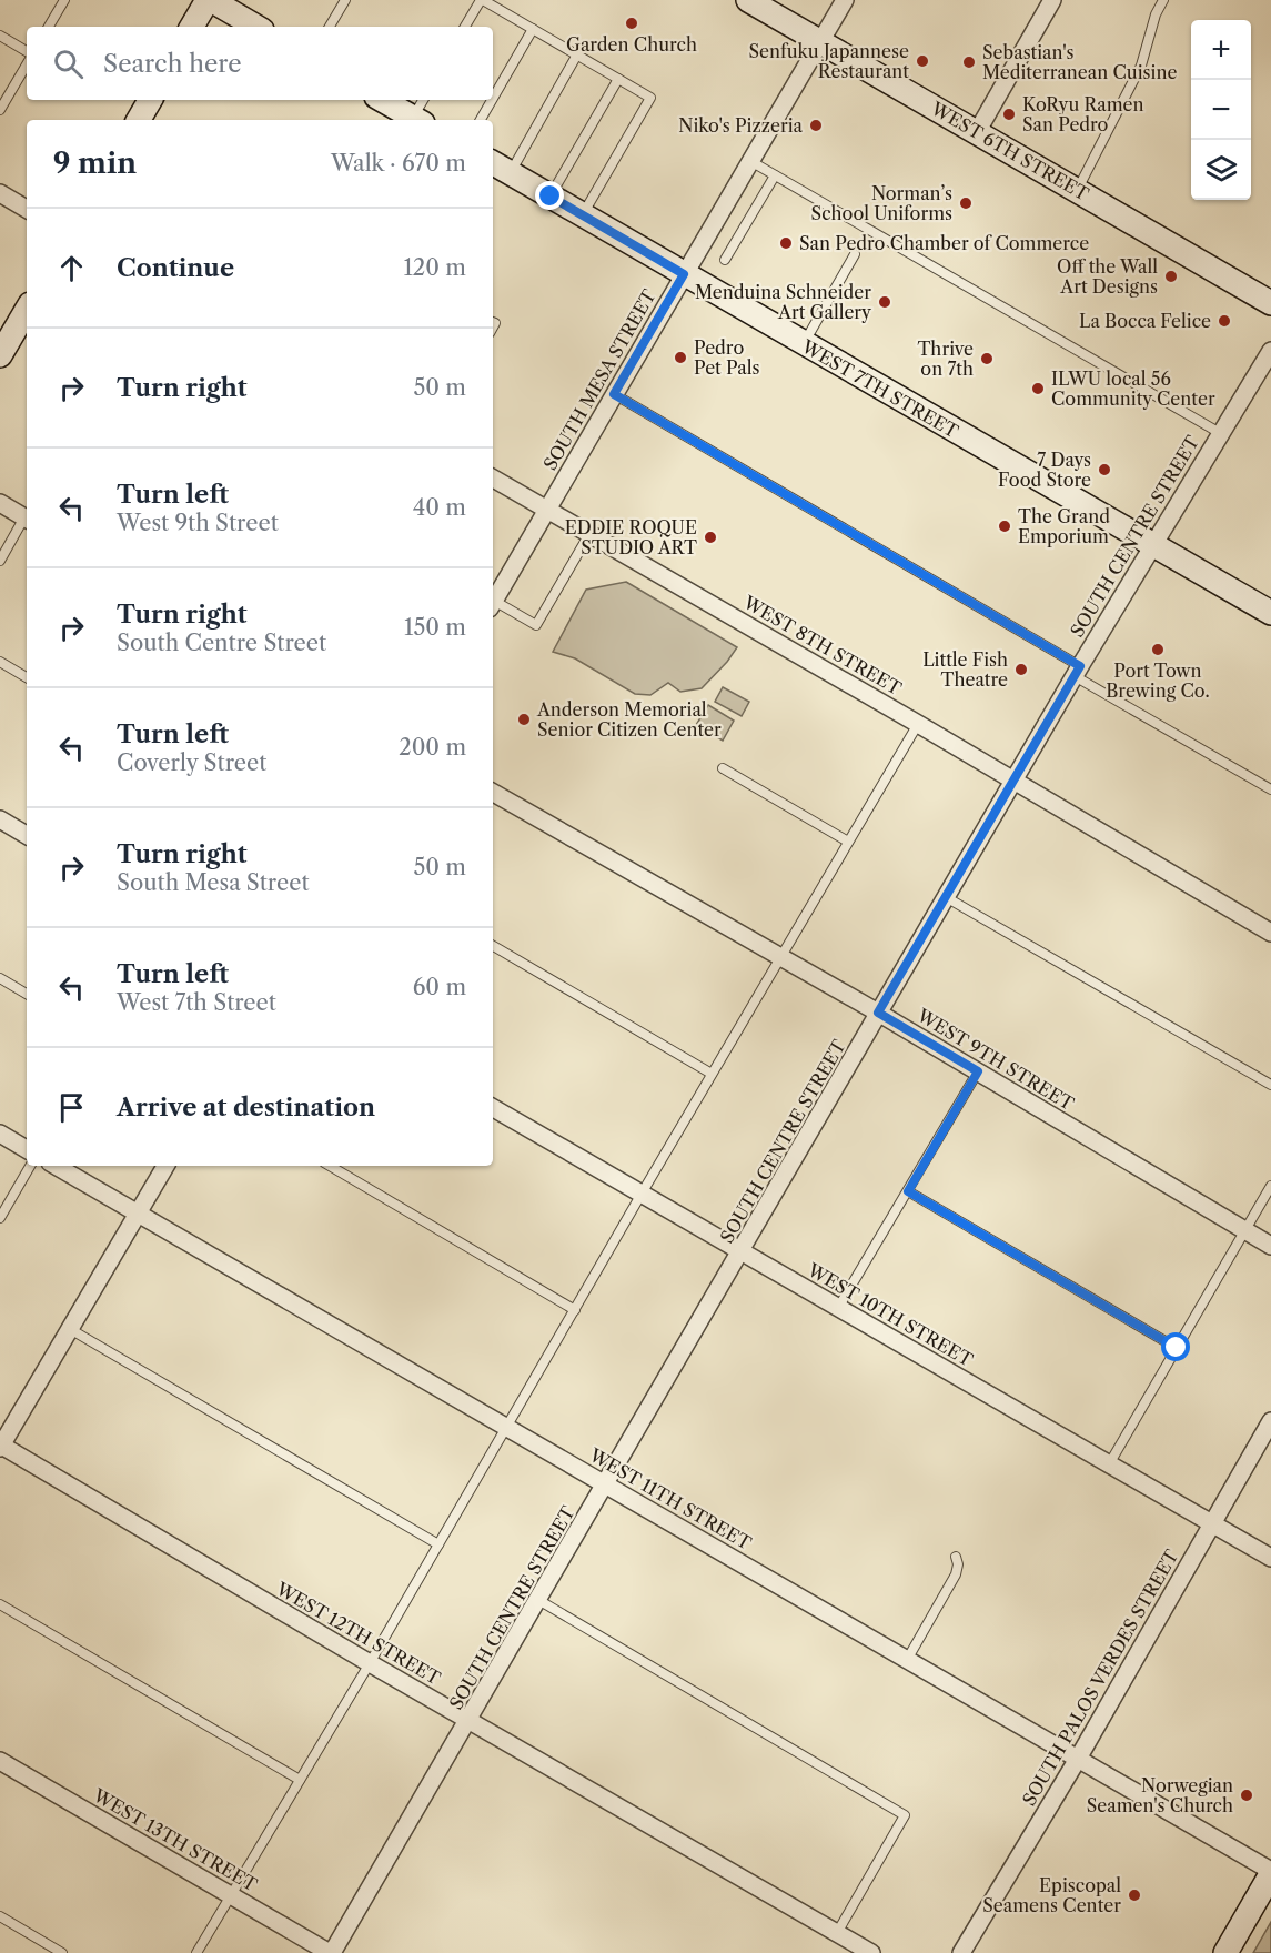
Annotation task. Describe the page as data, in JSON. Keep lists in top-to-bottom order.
{
  "streets": {
    "main road": ["WEST 6TH STREET", "WEST 7TH STREET"],
    "street": [
      "SOUTH MESA STREET",
      "SOUTH CENTRE STREET",
      "WEST 8TH STREET",
      "WEST 9TH STREET",
      "WEST 10TH STREET",
      "WEST 11TH STREET",
      "WEST 12TH STREET",
      "SOUTH PALOS VERDES STREET",
      "WEST 13TH STREET"
    ]
  },
  "crossings": [
    ["WEST 6TH STREET", "SOUTH MESA STREET"],
    ["SOUTH MESA STREET", "WEST 7TH STREET"],
    ["SOUTH MESA STREET", "WEST 8TH STREET"],
    ["WEST 7TH STREET", "SOUTH CENTRE STREET"],
    ["SOUTH CENTRE STREET", "WEST 8TH STREET"],
    ["SOUTH CENTRE STREET", "WEST 9TH STREET"],
    ["SOUTH CENTRE STREET", "WEST 10TH STREET"],
    ["SOUTH CENTRE STREET", "WEST 11TH STREET"],
    ["SOUTH CENTRE STREET", "WEST 12TH STREET"],
    ["SOUTH CENTRE STREET", "WEST 13TH STREET"],
    ["WEST 10TH STREET", "SOUTH PALOS VERDES STREET"],
    ["WEST 11TH STREET", "SOUTH PALOS VERDES STREET"]
  ],
  "places": [
    "Garden Church",
    "Senfuku Japannese Restaurant",
    "Sebastian's Mediterranean Cuisine",
    "KoRyu Ramen San Pedro",
    "Niko's Pizzeria",
    "Norman’s School Uniforms",
    "San Pedro Chamber of Commerce",
    "Off the Wall Art Designs",
    "Menduina Schneider Art Gallery",
    "La Bocca Felice",
    "Pedro Pet Pals",
    "Thrive on 7th",
    "ILWU local 56 Community Center",
    "7 Days Food Store",
    "The Grand Emporium",
    "EDDIE ROQUE STUDIO ART",
    "Port Town Brewing Co.",
    "Little Fish Theatre",
    "Anderson Memorial Senior Citizen Center",
    "Norwegian Seamen's Church",
    "Episcopal Seamens Center"
  ],
  "page": {
    "map_buttons": ["+", "−"],
    "search": "Search here",
    "heading": ["9 min", "Walk · 670 m"],
    "list": [
      ["Continue", "120 m"],
      ["Turn right", "50 m"],
      ["Turn left", "West 9th Street", "40 m"],
      ["Turn right", "South Centre Street", "150 m"],
      ["Turn left", "Coverly Street", "200 m"],
      ["Turn right", "South Mesa Street", "50 m"],
      ["Turn left", "West 7th Street", "60 m"],
      "Arrive at destination"
    ]
  }
}
